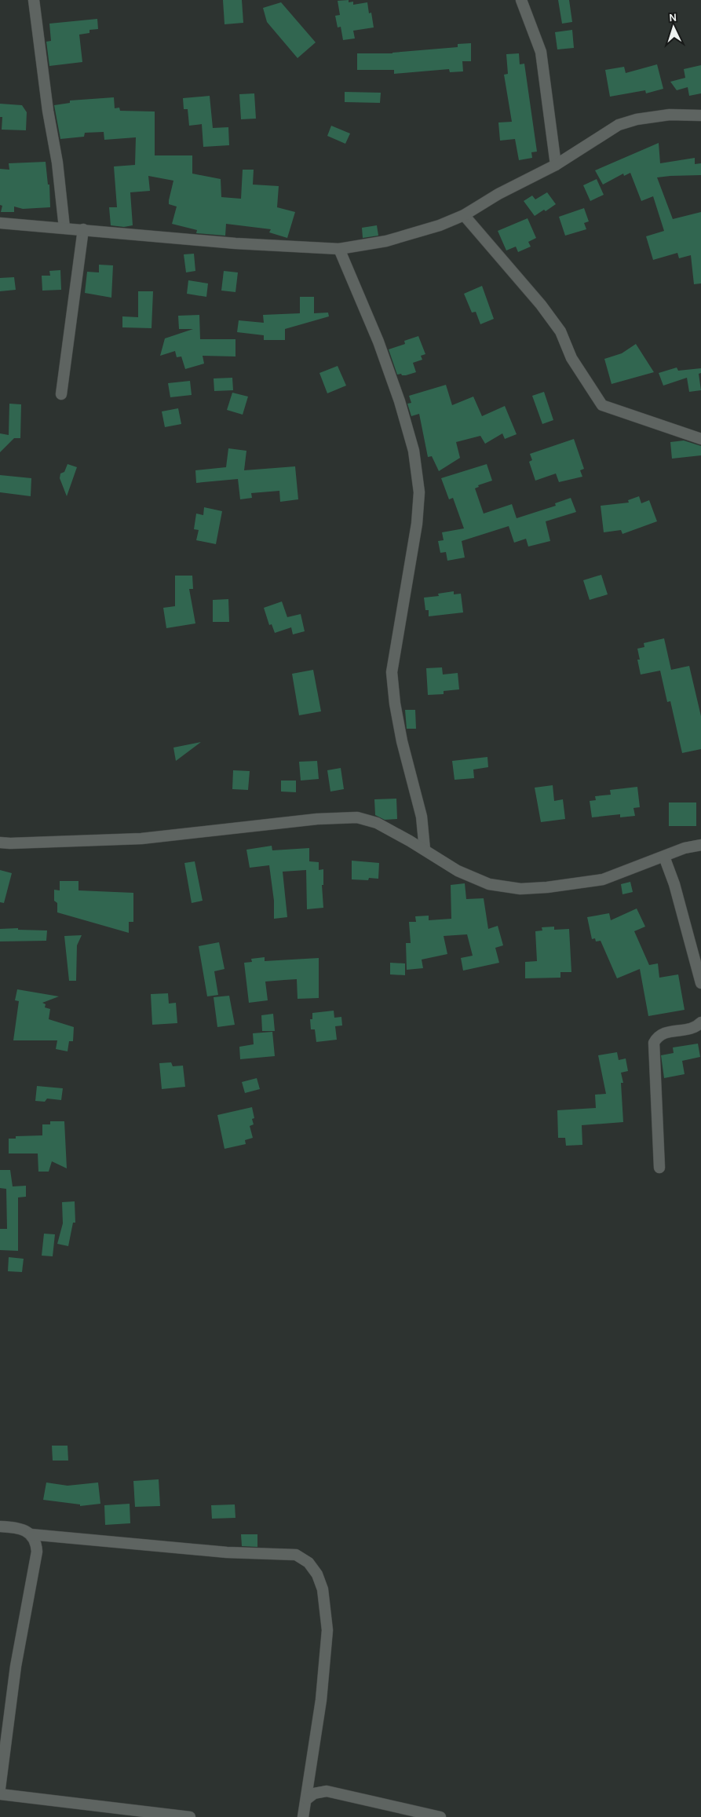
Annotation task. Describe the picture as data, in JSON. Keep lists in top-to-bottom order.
{
  "north": "top"
}
